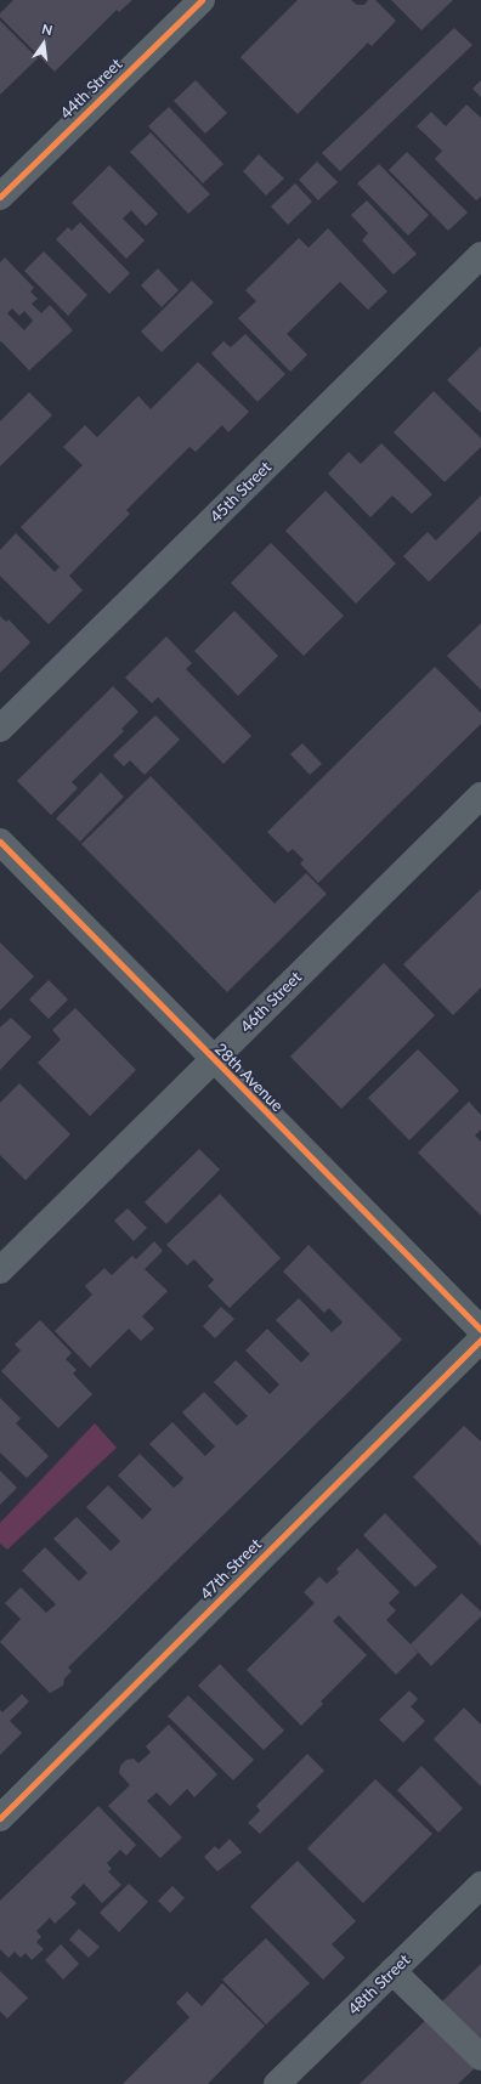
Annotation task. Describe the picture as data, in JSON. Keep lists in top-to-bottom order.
{
  "streets": {
    "street": [
      "44th Street",
      "45th Street",
      "46th Street",
      "28th Avenue",
      "47th Street",
      "48th Street"
    ]
  },
  "crossings": [
    ["46th Street", "28th Avenue"]
  ],
  "north": "top"
}
